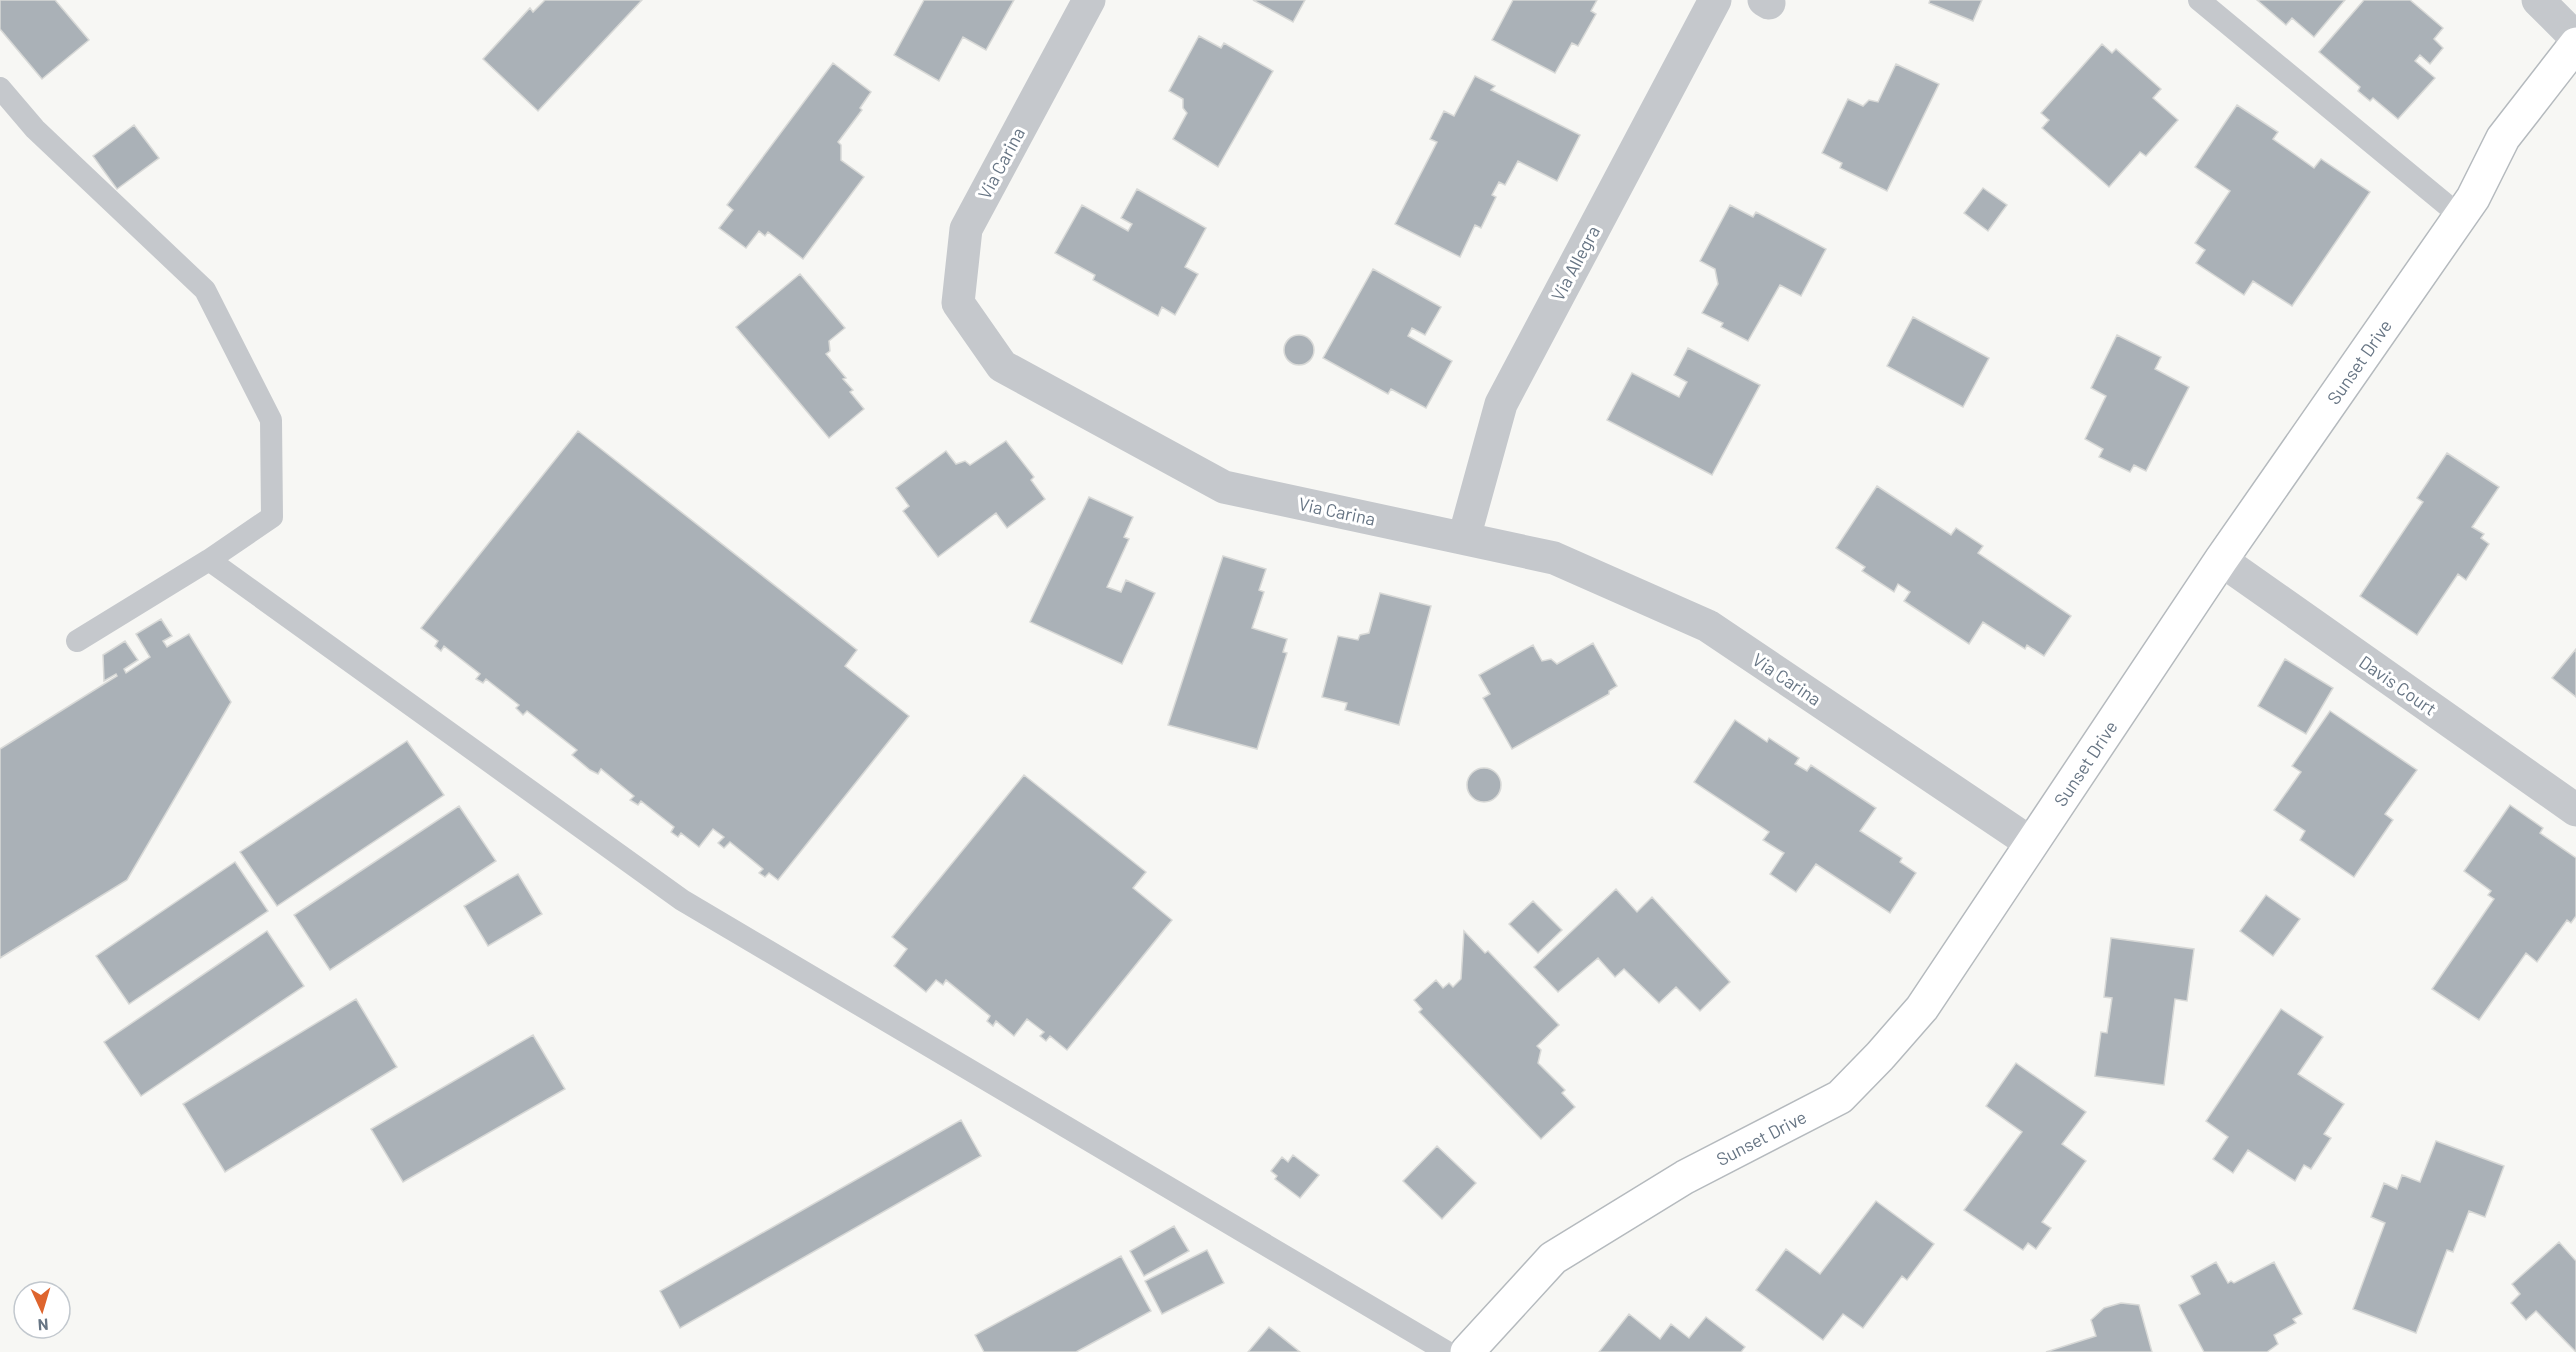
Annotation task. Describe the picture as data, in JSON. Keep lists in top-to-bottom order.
{
  "streets": {
    "main road": ["Sunset Drive"],
    "street": ["Via Carina", "Via Allegra", "Davis Court"]
  },
  "crossings": [
    ["Via Carina", "Via Allegra"],
    ["Via Carina", "Sunset Drive"],
    ["Sunset Drive", "Davis Court"]
  ],
  "north": "bottom"
}
